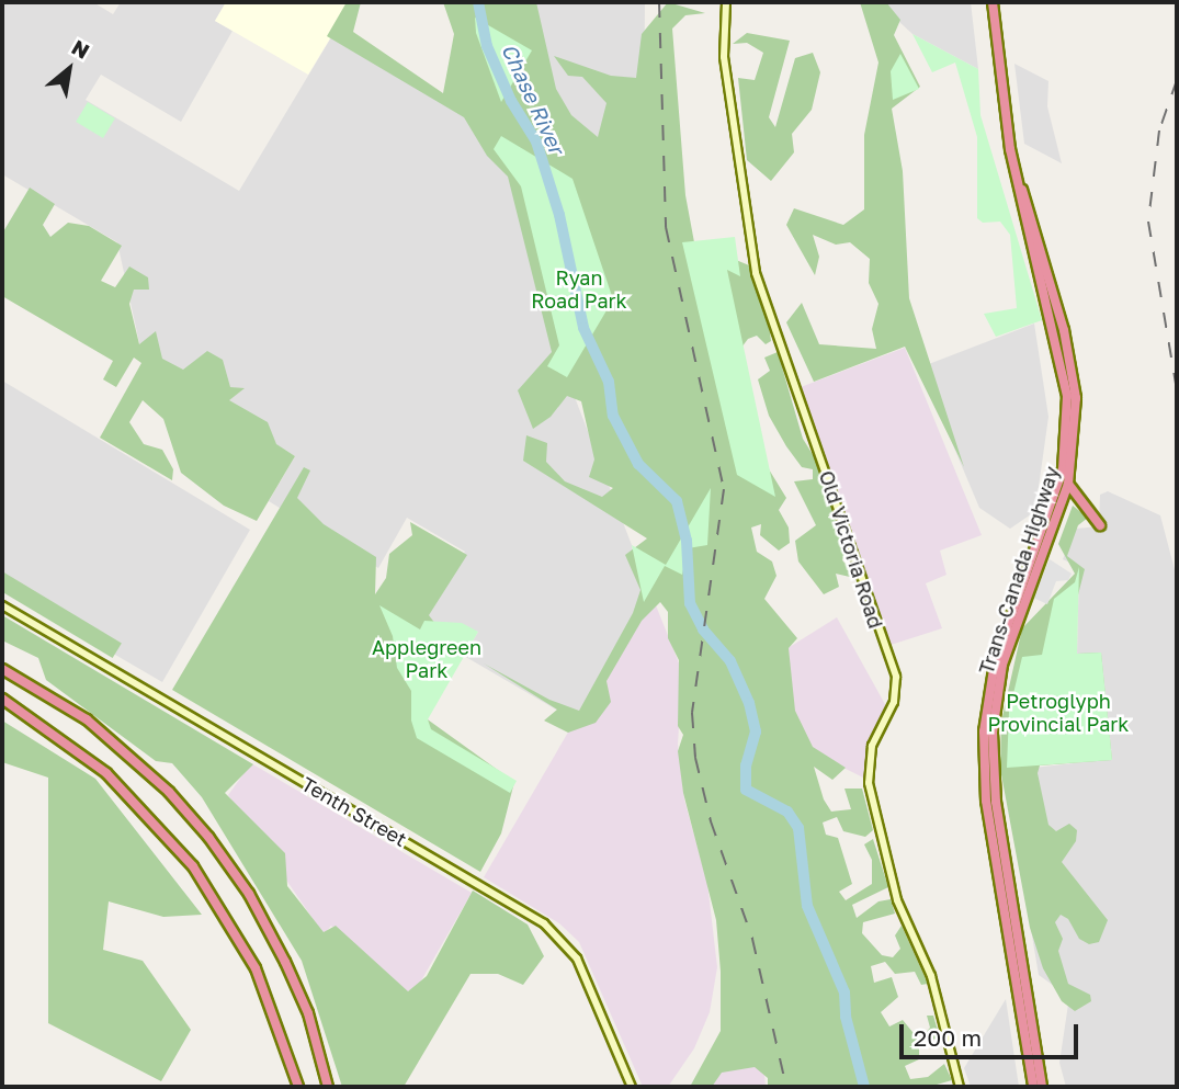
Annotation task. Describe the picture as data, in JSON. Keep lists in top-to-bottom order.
{
  "streets": {
    "highway": ["Trans-Canada Highway"],
    "street": ["Old Victoria Road", "Tenth Street"]
  },
  "water": ["Chase River"],
  "parks": ["Ryan Road Park", "Applegreen Park", "Petroglyph Provincial Park"],
  "scale_bar": "200 m",
  "north": "top right"
}
